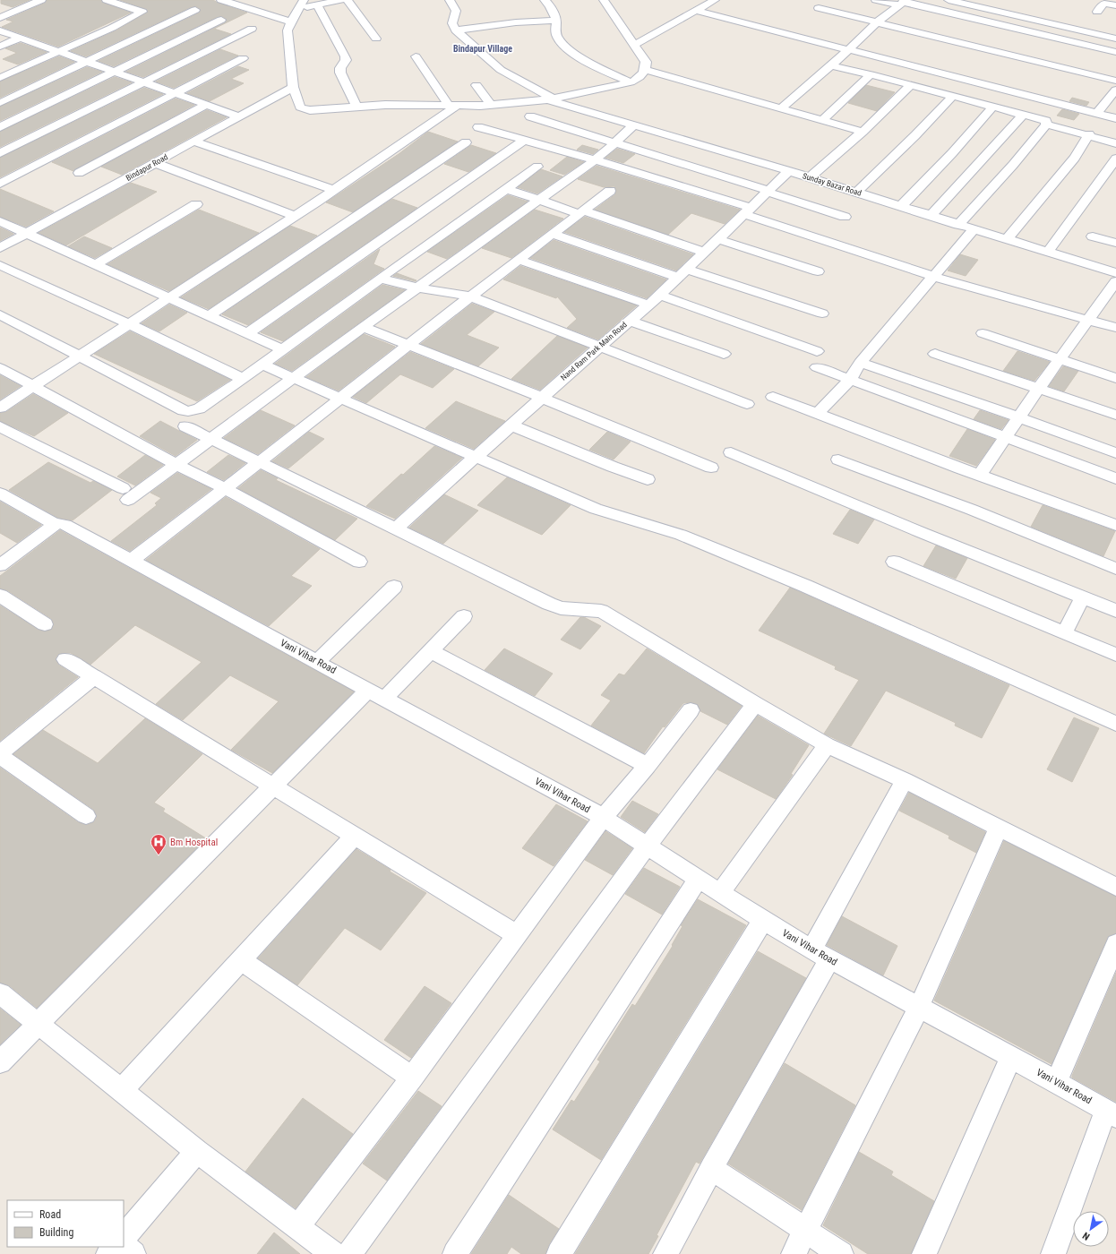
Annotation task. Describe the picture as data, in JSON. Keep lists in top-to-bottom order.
{
  "streets": {
    "street": [
      "Bindapur Road",
      "Sunday Bazar Road",
      "Nand Ram Park Main Road",
      "Vani Vihar Road"
    ]
  },
  "crossings": [
    ["Sunday Bazar Road", "Nand Ram Park Main Road"]
  ],
  "districts": ["Bindapur Village"],
  "places": {
    "hospital": ["Bm Hospital"]
  },
  "legend": ["Road", "Building"],
  "north": "bottom left"
}
